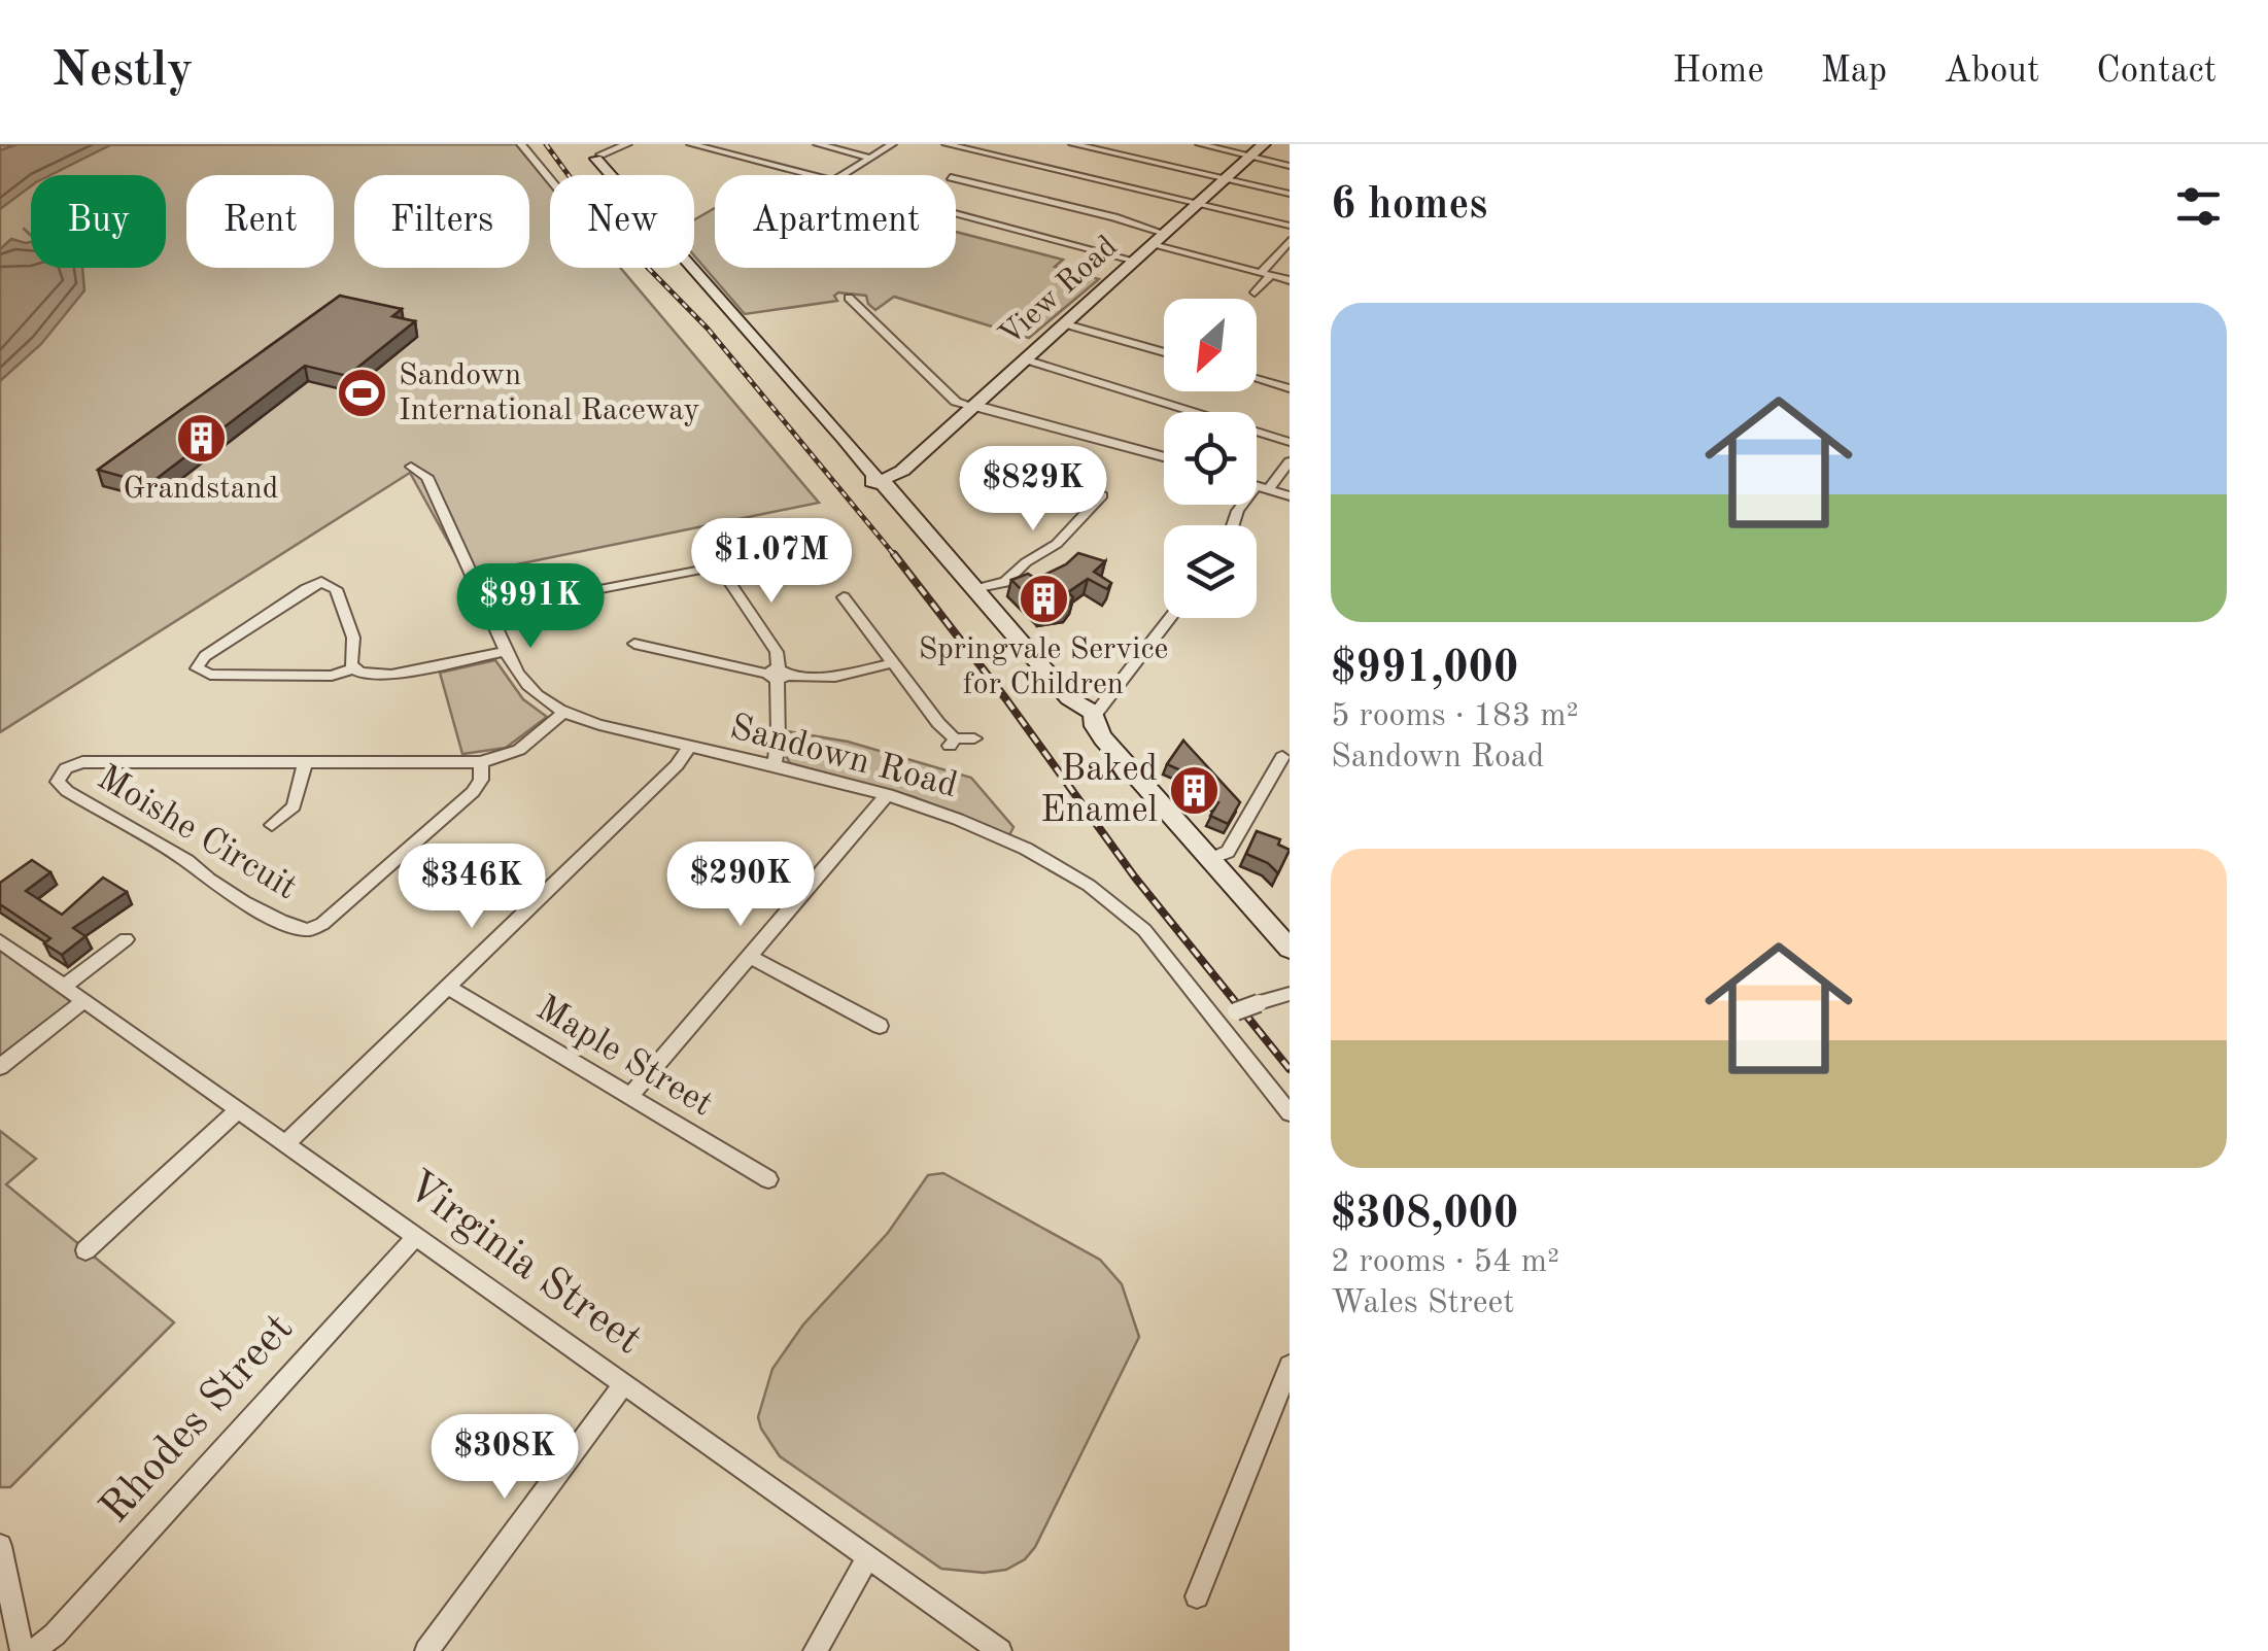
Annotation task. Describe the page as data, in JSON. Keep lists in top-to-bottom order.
{
  "streets": {
    "main road": ["View Road"],
    "street": [
      "Sandown Road",
      "Moishe Circuit",
      "Maple Street",
      "Virginia Street",
      "Rhodes Street"
    ]
  },
  "crossings": [
    ["Sandown Road", "Moishe Circuit"],
    ["Virginia Street", "Rhodes Street"]
  ],
  "places": {
    "sports": ["Sandown International Raceway"],
    "building": ["Grandstand", "Springvale Service for Children", "Baked Enamel"]
  },
  "north": "bottom left",
  "page": {
    "header": "Nestly",
    "nav": [
      "Home",
      "Map",
      "About",
      "Contact"
    ],
    "heading": "6 homes",
    "chip": [
      "Buy",
      "Rent",
      "Filters",
      "New",
      "Apartment"
    ],
    "list": [
      {
        "name": "$991,000",
        "note": "5 rooms · 183 m² · Sandown Road"
      },
      {
        "name": "$308,000",
        "note": "2 rooms · 54 m² · Wales Street"
      }
    ],
    "price": [
      "$829K",
      "$1.07M",
      "$991K",
      "$290K",
      "$346K",
      "$308K"
    ]
  }
}
